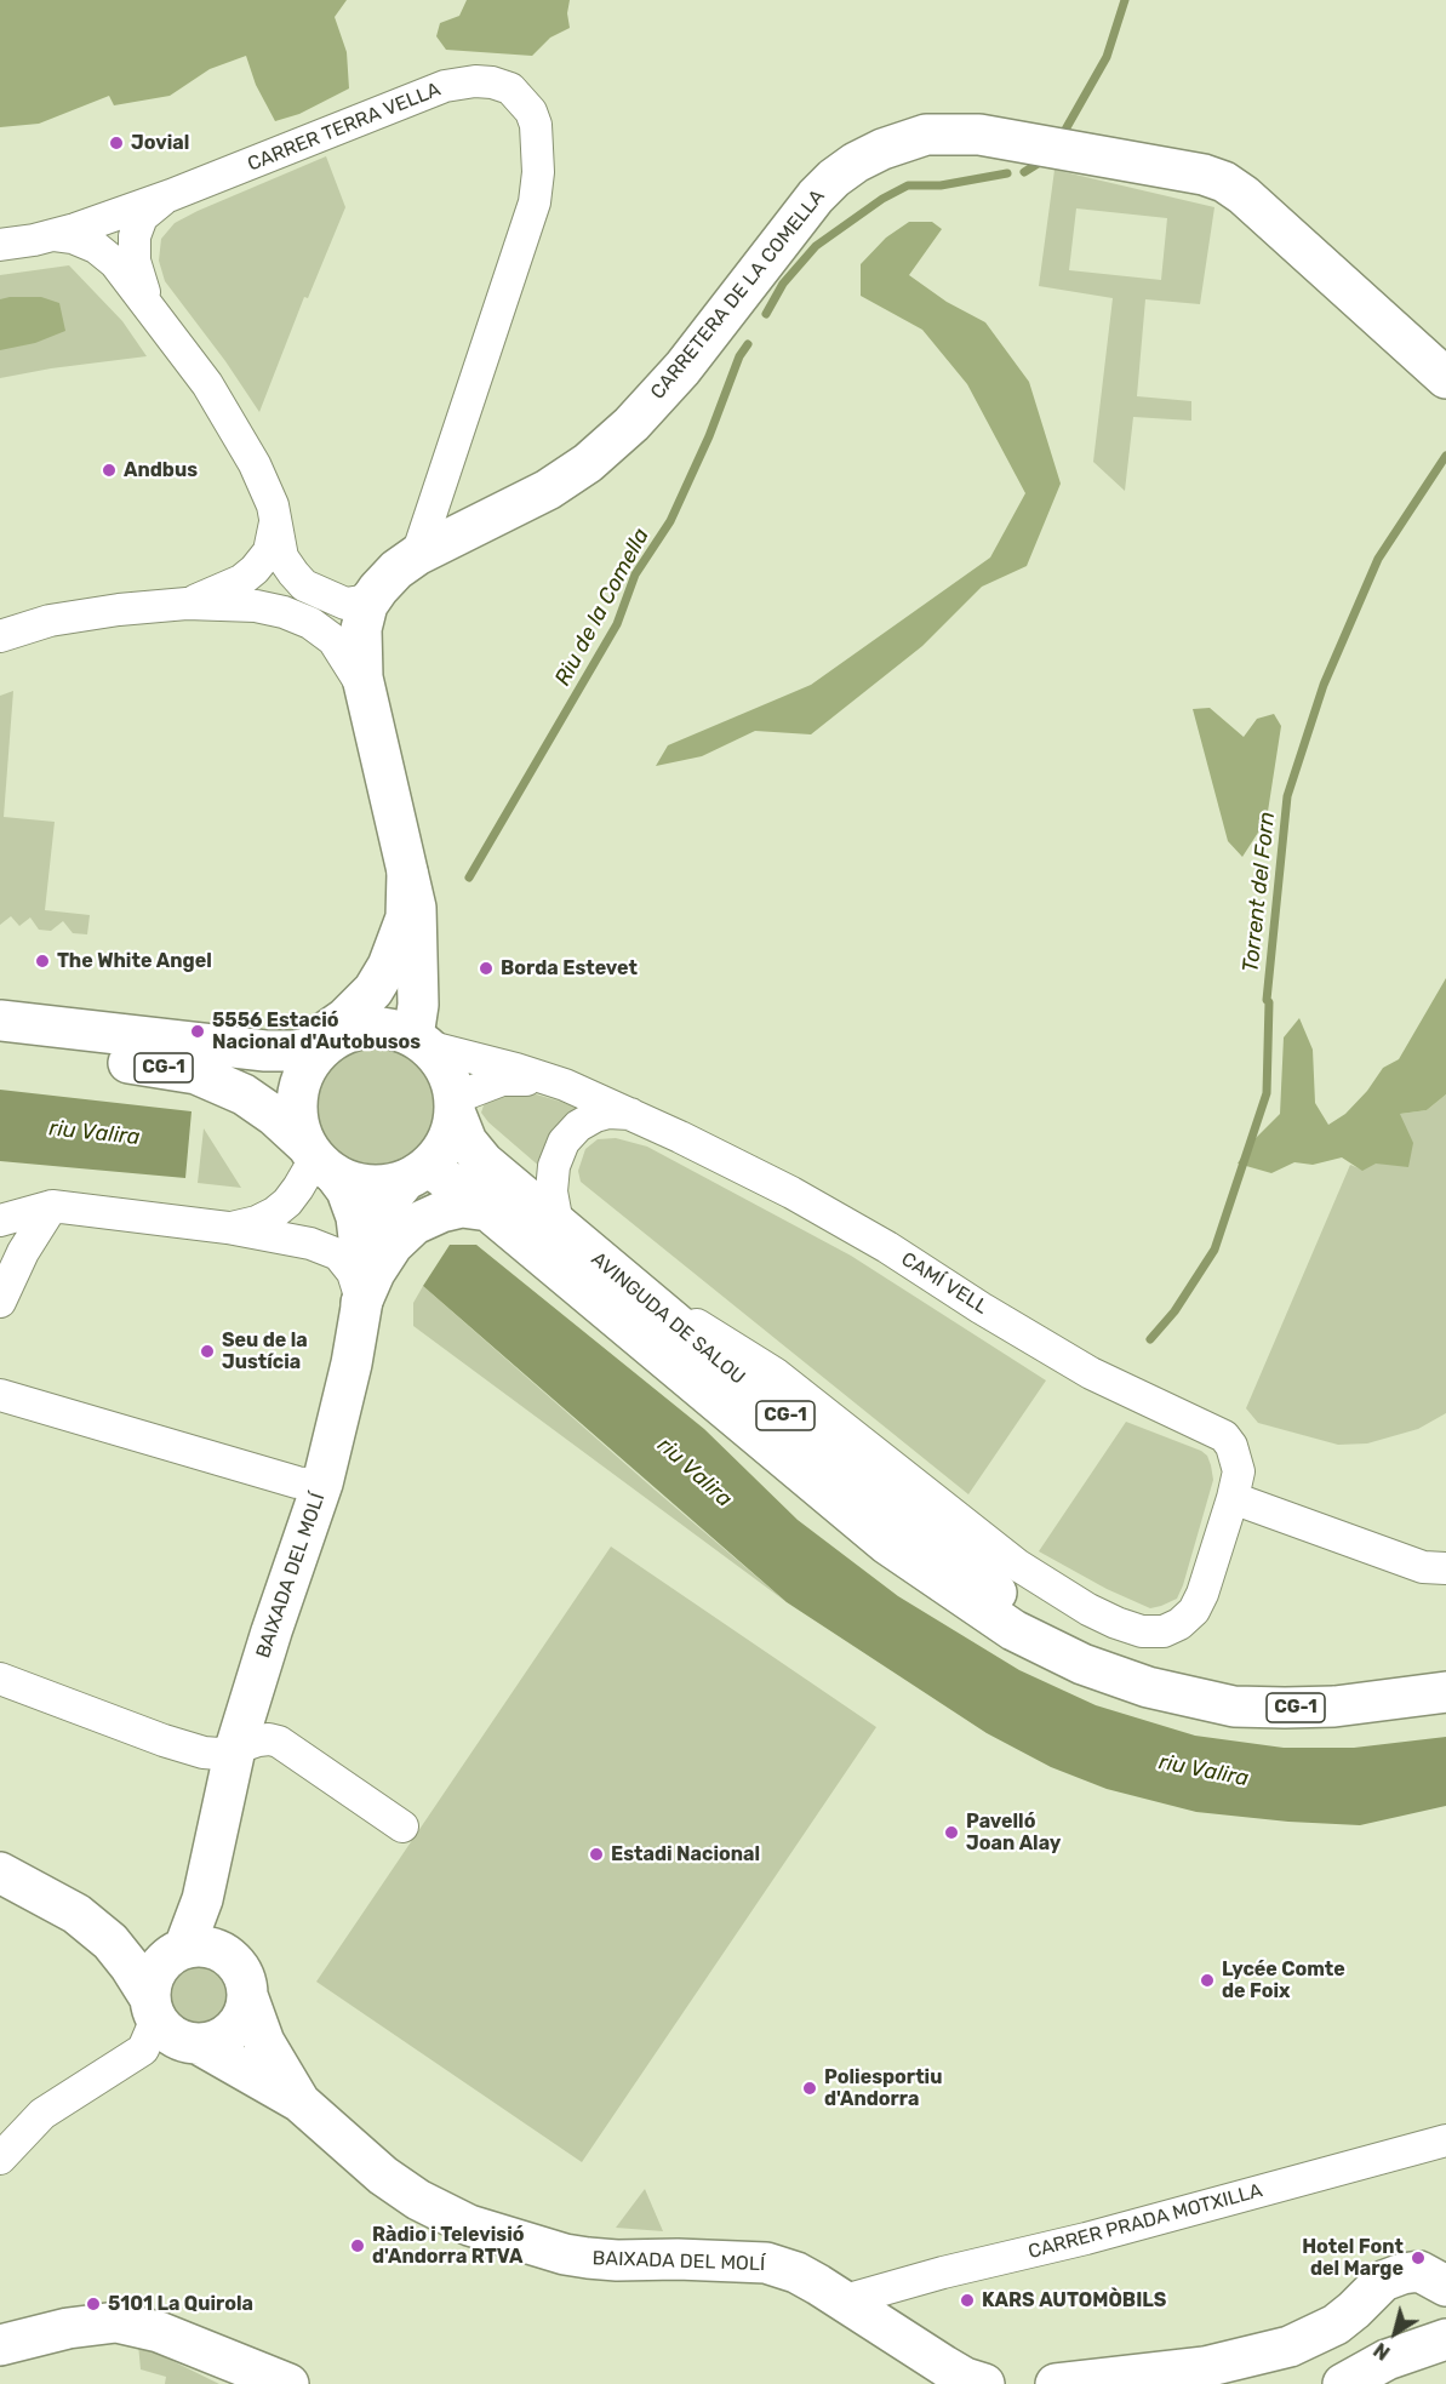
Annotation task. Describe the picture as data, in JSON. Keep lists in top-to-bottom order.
{
  "streets": {
    "main road": [
      "CARRETERA DE LA COMELLA",
      "CG-1",
      "AVINGUDA DE SALOU",
      "BAIXADA DEL MOLÍ"
    ],
    "street": ["CARRER TERRA VELLA", "CAMÍ VELL", "CARRER PRADA MOTXILLA"]
  },
  "crossings": [
    ["CARRER TERRA VELLA", "CARRETERA DE LA COMELLA"],
    ["CG-1", "CAMÍ VELL"],
    ["CG-1", "AVINGUDA DE SALOU"],
    ["CG-1", "BAIXADA DEL MOLÍ"],
    ["CAMÍ VELL", "AVINGUDA DE SALOU"],
    ["CAMÍ VELL", "BAIXADA DEL MOLÍ"],
    ["AVINGUDA DE SALOU", "BAIXADA DEL MOLÍ"],
    ["BAIXADA DEL MOLÍ", "CARRER PRADA MOTXILLA"]
  ],
  "water": ["Riu de la Comella", "Torrent del Forn", "riu Valira"],
  "places": [
    "Jovial",
    "Andbus",
    "The White Angel",
    "Borda Estevet",
    "5556 Estació Nacional d'Autobusos",
    "Seu de la Justícia",
    "Pavelló Joan Alay",
    "Estadi Nacional",
    "Lycée Comte de Foix",
    "Poliesportiu d'Andorra",
    "Ràdio i Televisió d'Andorra RTVA",
    "Hotel Font del Marge",
    "KARS AUTOMÒBILS",
    "5101 La Quirola"
  ],
  "north": "bottom left"
}
